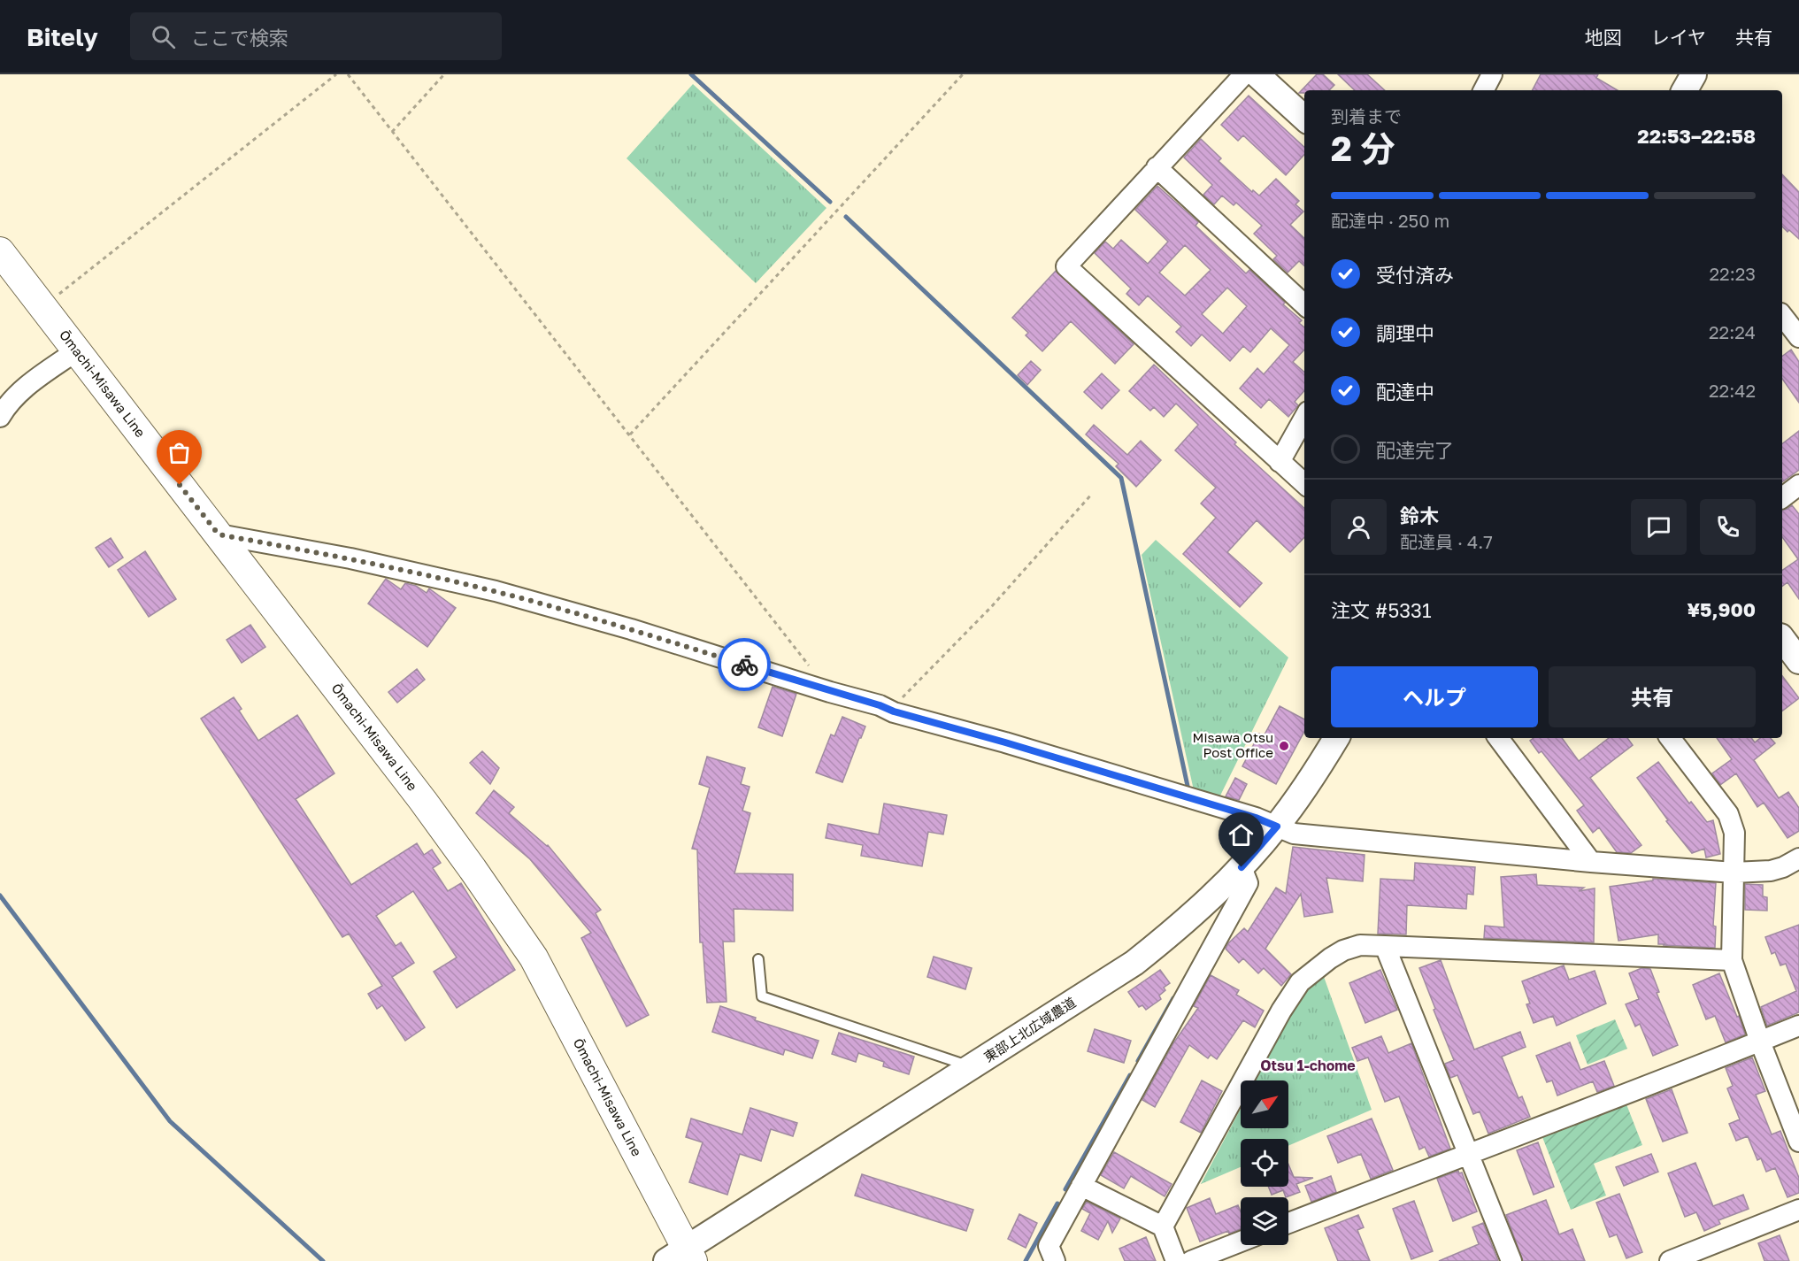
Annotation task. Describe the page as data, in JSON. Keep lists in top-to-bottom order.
{
  "streets": {
    "main road": ["Ōmachi-Misawa Line"],
    "street": ["東部上北広域農道"]
  },
  "crossings": [
    ["Ōmachi-Misawa Line", "東部上北広域農道"]
  ],
  "districts": ["Otsu 1-chome"],
  "places": ["Misawa Otsu Post Office"],
  "north": "top right",
  "page": {
    "header": "Bitely",
    "search": "ここで検索",
    "nav": ["地図", "レイヤ", "共有"],
    "heading": ["2 分", "到着まで", "22:53–22:58"],
    "panel": [
      "鈴木",
      "配達員 · 4.7",
      "注文 #5331",
      "¥5,900"
    ],
    "bar": "配達中 · 250 m",
    "list": [
      ["受付済み", "22:23"],
      ["調理中", "22:24"],
      ["配達中", "22:42"],
      "配達完了"
    ],
    "buttons": ["ヘルプ", "共有"]
  }
}
